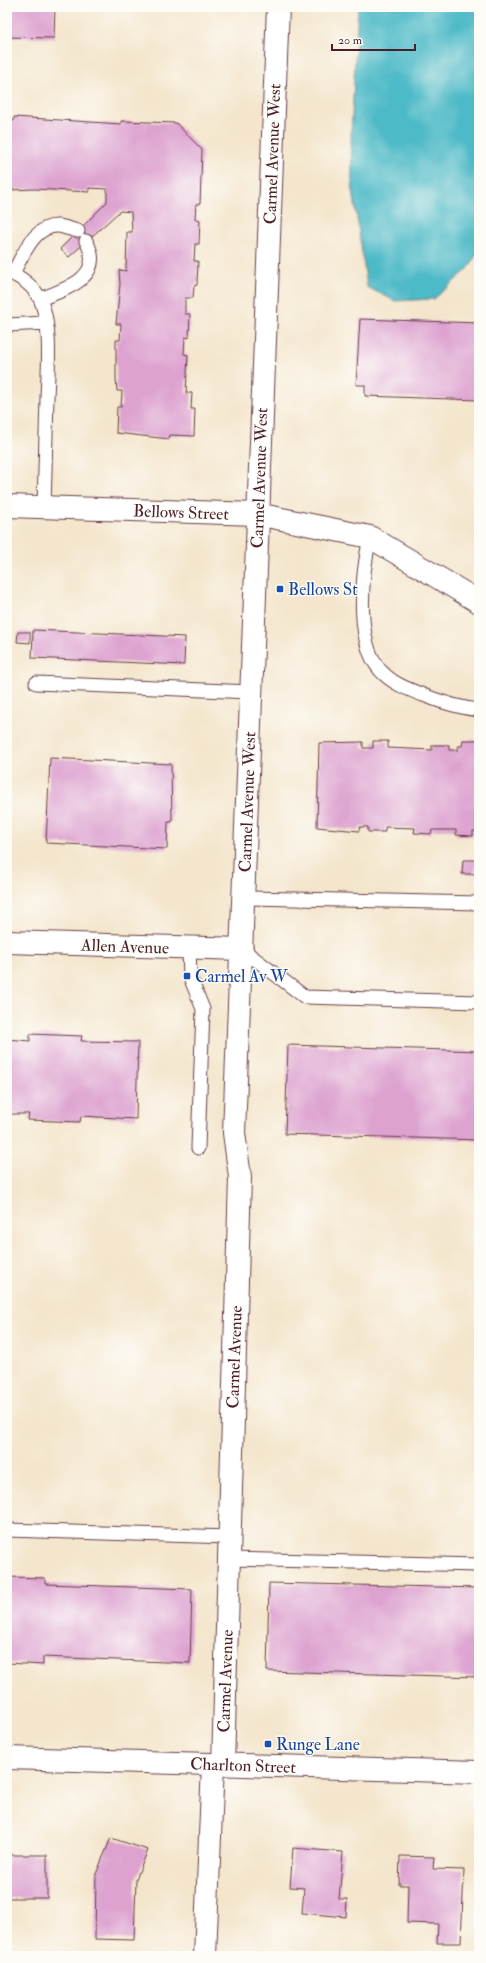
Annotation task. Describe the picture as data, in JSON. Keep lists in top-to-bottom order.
{
  "streets": {
    "street": [
      "Carmel Avenue West",
      "Bellows Street",
      "Allen Avenue",
      "Carmel Avenue",
      "Charlton Street"
    ]
  },
  "crossings": [
    ["Carmel Avenue West", "Bellows Street"],
    ["Carmel Avenue West", "Allen Avenue"],
    ["Carmel Avenue West", "Carmel Avenue"],
    ["Allen Avenue", "Carmel Avenue"],
    ["Carmel Avenue", "Charlton Street"]
  ],
  "places": {
    "transit": ["Bellows St", "Carmel Av W", "Runge Lane"]
  },
  "scale_bar": "20 m"
}
